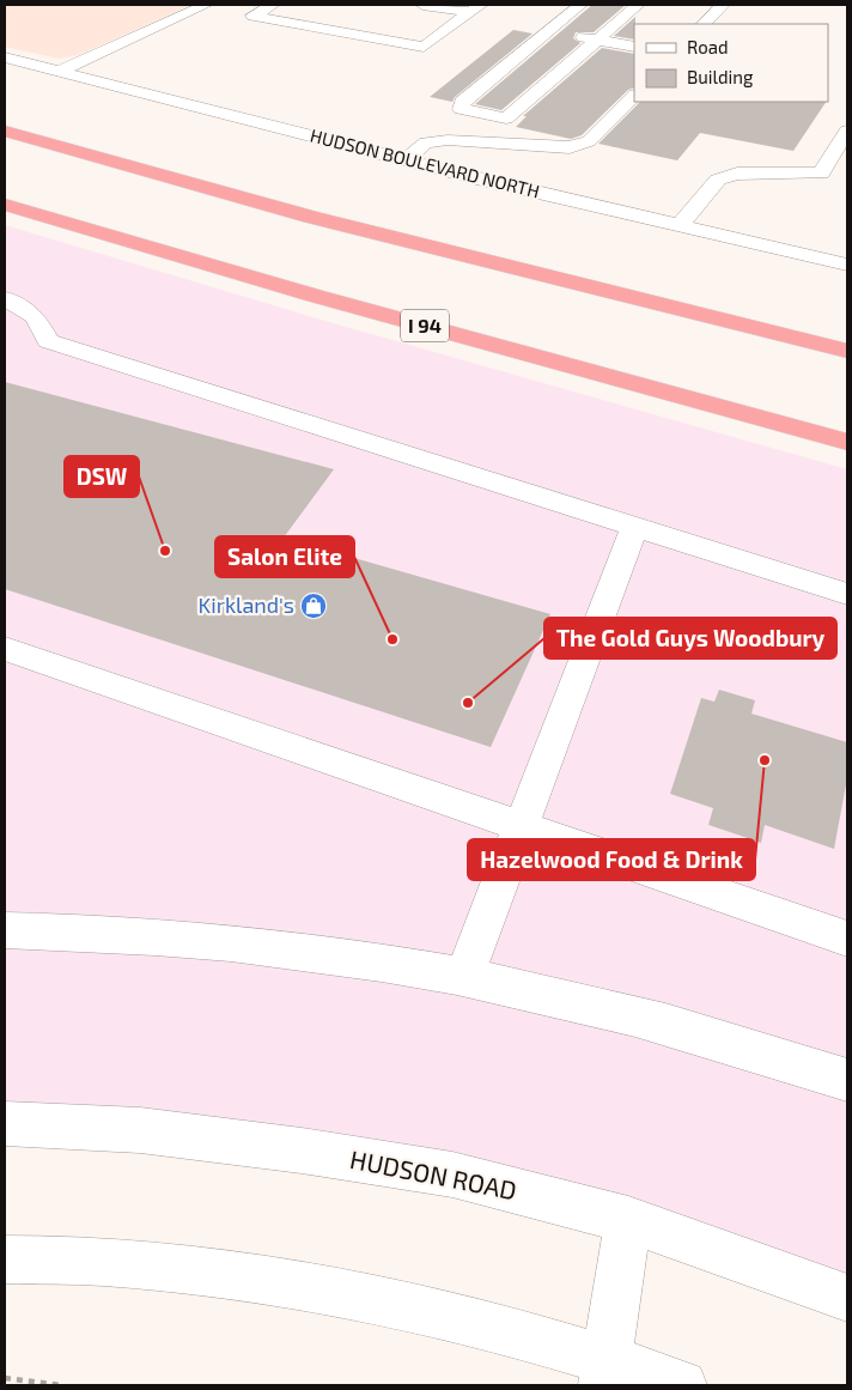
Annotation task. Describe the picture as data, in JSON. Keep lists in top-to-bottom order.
{
  "streets": {
    "highway": ["I 94"],
    "street": ["HUDSON BOULEVARD NORTH", "HUDSON ROAD"]
  },
  "places": {
    "other": [
      "DSW",
      "Salon Elite",
      "The Gold Guys Woodbury",
      "Hazelwood Food & Drink"
    ],
    "shop": ["Kirkland's"]
  },
  "legend": ["Road", "Building"]
}
